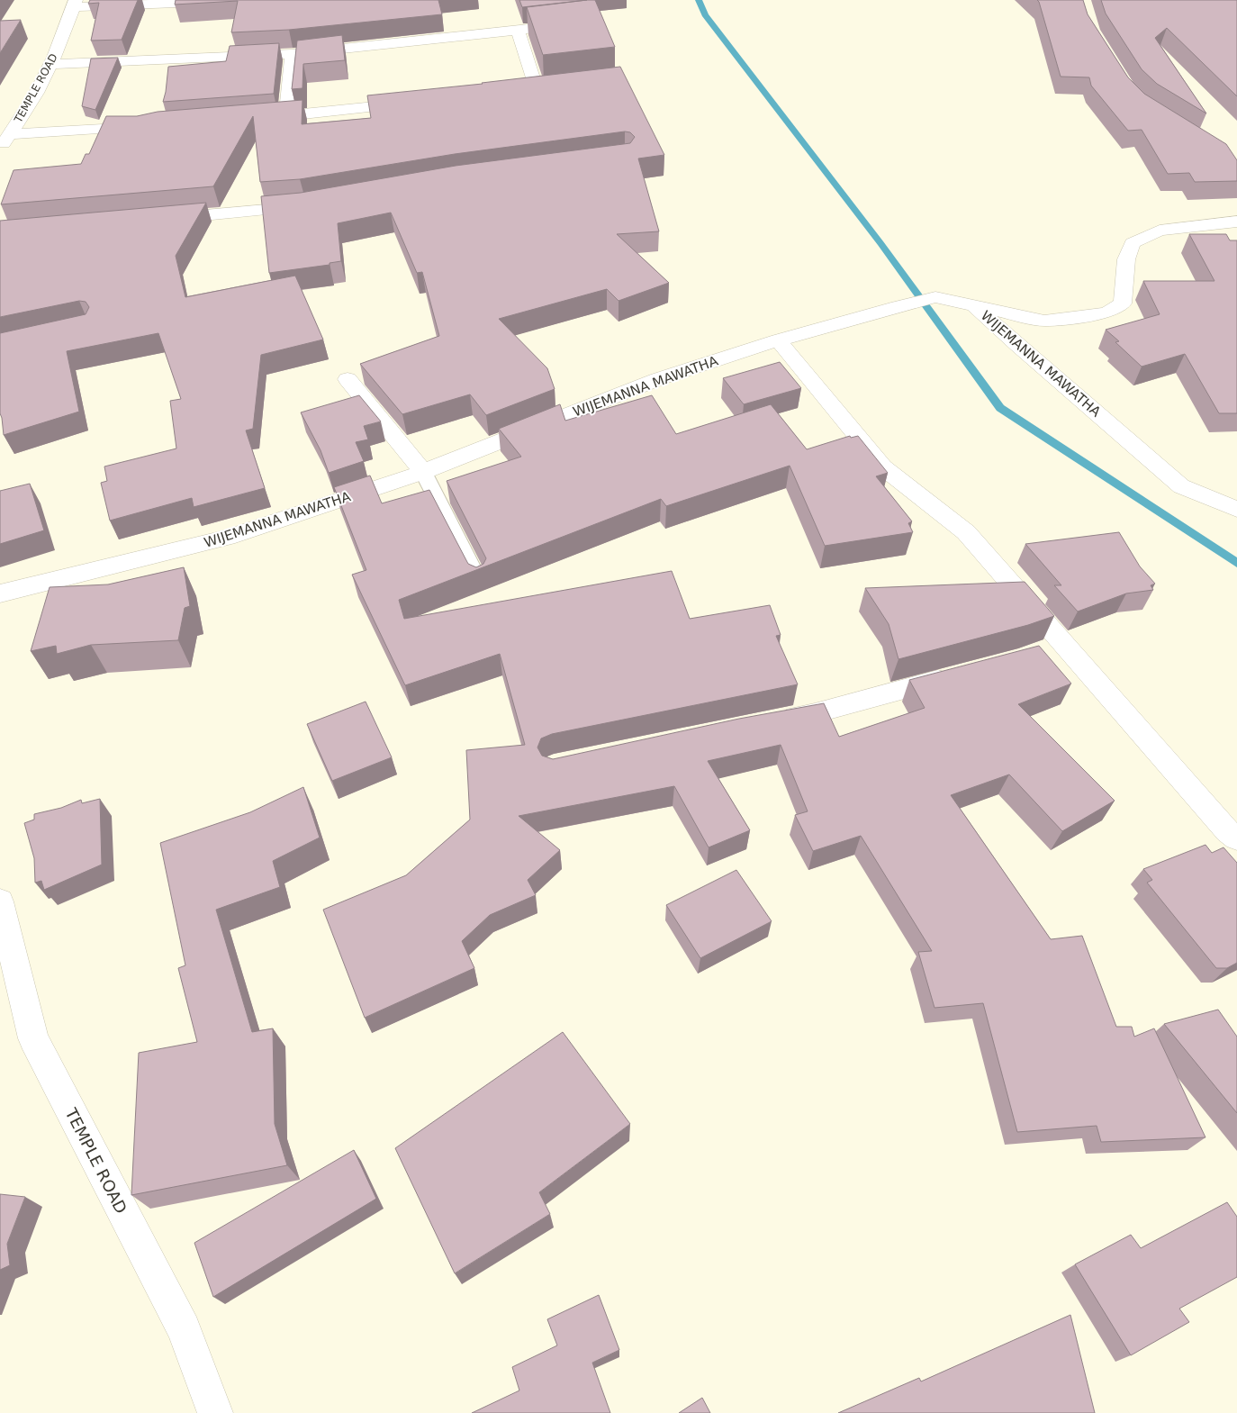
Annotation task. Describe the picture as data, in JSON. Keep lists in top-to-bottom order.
{
  "streets": {
    "street": ["TEMPLE ROAD", "WIJEMANNA MAWATHA"]
  }
}
